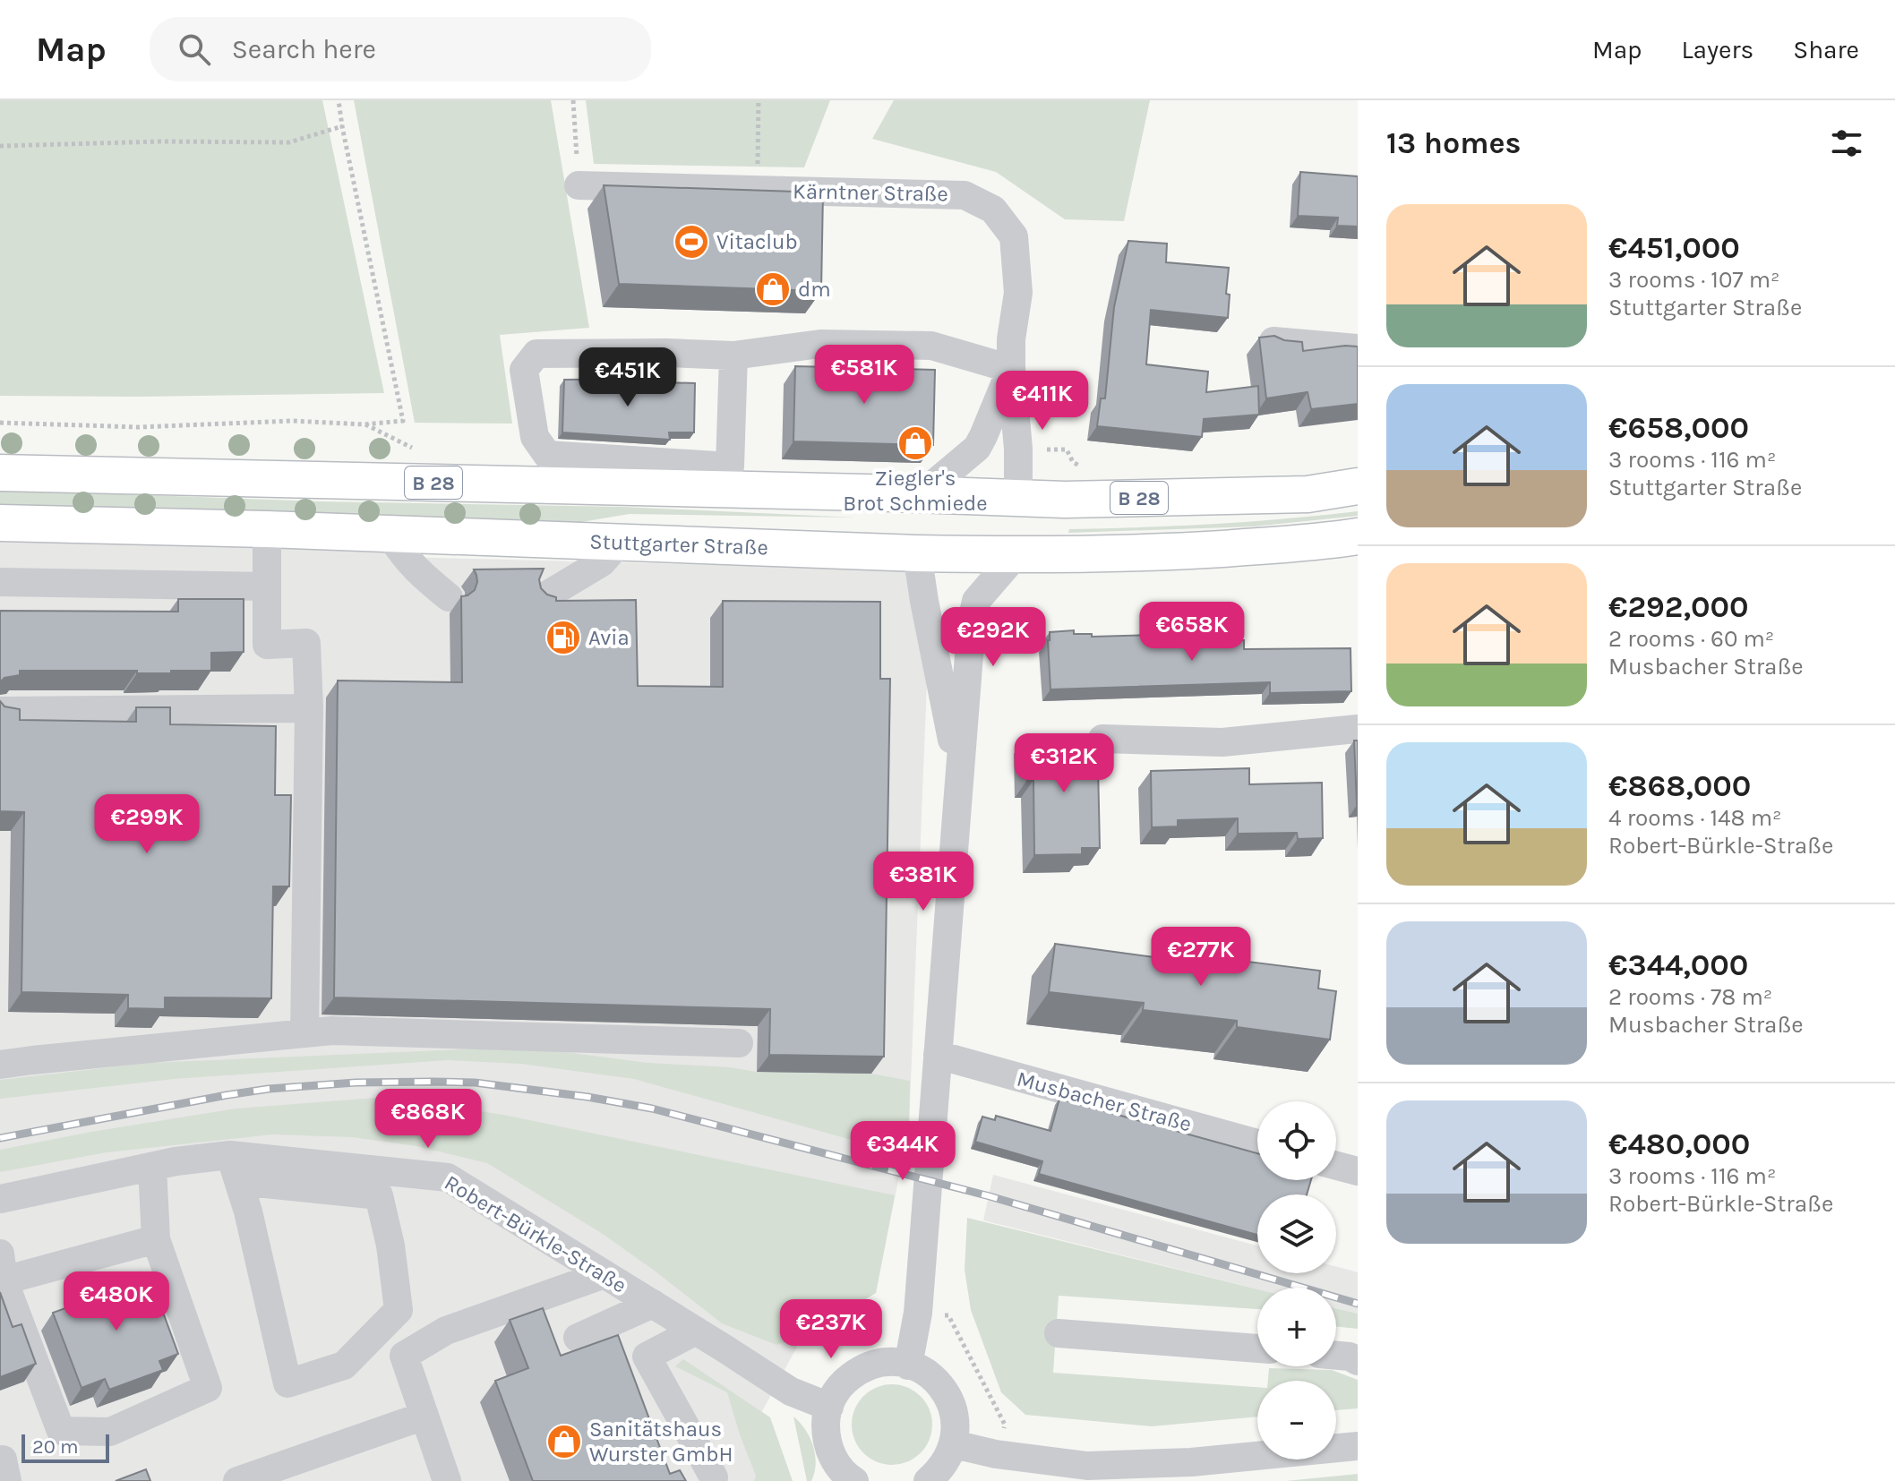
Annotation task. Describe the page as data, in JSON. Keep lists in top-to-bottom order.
{
  "streets": {
    "main road": ["B 28", "Stuttgarter Straße"],
    "street": ["Kärntner Straße", "Musbacher Straße", "Robert-Bürkle-Straße"]
  },
  "crossings": [
    ["Kärntner Straße", "B 28"]
  ],
  "places": {
    "sports": ["Vitaclub"],
    "shop": ["dm", "Ziegler's Brot Schmiede", "Sanitätshaus Wurster GmbH"],
    "fuel station": ["Avia"]
  },
  "scale_bar": "20 m",
  "page": {
    "header": "Map",
    "search": "Search here",
    "nav": ["Map", "Layers", "Share"],
    "heading": "13 homes",
    "list": [
      {
        "name": "€451,000",
        "note": "3 rooms · 107 m² · Stuttgarter Straße"
      },
      {
        "name": "€658,000",
        "note": "3 rooms · 116 m² · Stuttgarter Straße"
      },
      {
        "name": "€292,000",
        "note": "2 rooms · 60 m² · Musbacher Straße"
      },
      {
        "name": "€868,000",
        "note": "4 rooms · 148 m² · Robert-Bürkle-Straße"
      },
      {
        "name": "€344,000",
        "note": "2 rooms · 78 m² · Musbacher Straße"
      },
      {
        "name": "€480,000",
        "note": "3 rooms · 116 m² · Robert-Bürkle-Straße"
      }
    ],
    "price": [
      "€581K",
      "€451K",
      "€411K",
      "€658K",
      "€292K",
      "€312K",
      "€299K",
      "€381K",
      "€277K",
      "€868K",
      "€344K",
      "€480K",
      "€237K"
    ],
    "map_buttons": ["+", "−"],
    "scale": "20 m"
  }
}
